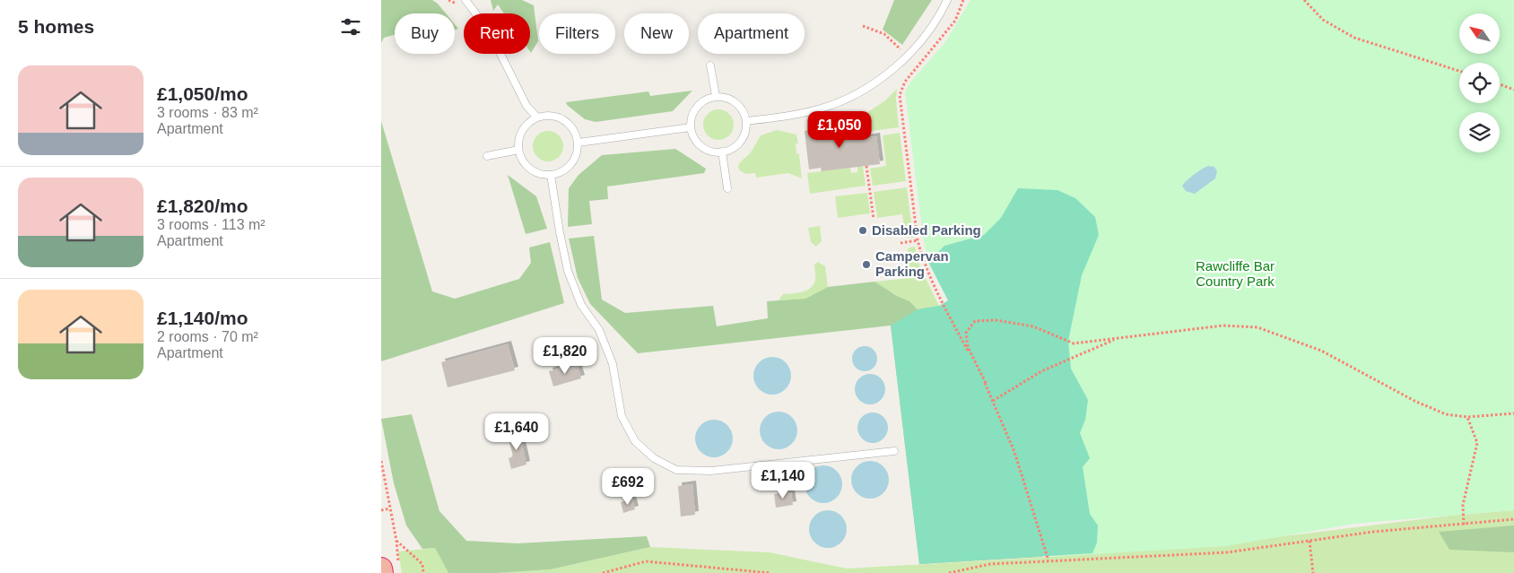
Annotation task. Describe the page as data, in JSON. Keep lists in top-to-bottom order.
{
  "parks": ["Rawcliffe Bar Country Park"],
  "places": ["Disabled Parking", "Campervan Parking"],
  "north": "top left",
  "page": {
    "heading": "5 homes",
    "chip": [
      "Buy",
      "Rent",
      "Filters",
      "New",
      "Apartment"
    ],
    "list": [
      {
        "name": "£1,050/mo",
        "note": "3 rooms · 83 m² · Apartment"
      },
      {
        "name": "£1,820/mo",
        "note": "3 rooms · 113 m² · Apartment"
      },
      {
        "name": "£1,140/mo",
        "note": "2 rooms · 70 m² · Apartment"
      }
    ],
    "price": [
      "£1,050",
      "£1,820",
      "£1,640",
      "£1,140",
      "£692"
    ]
  }
}
